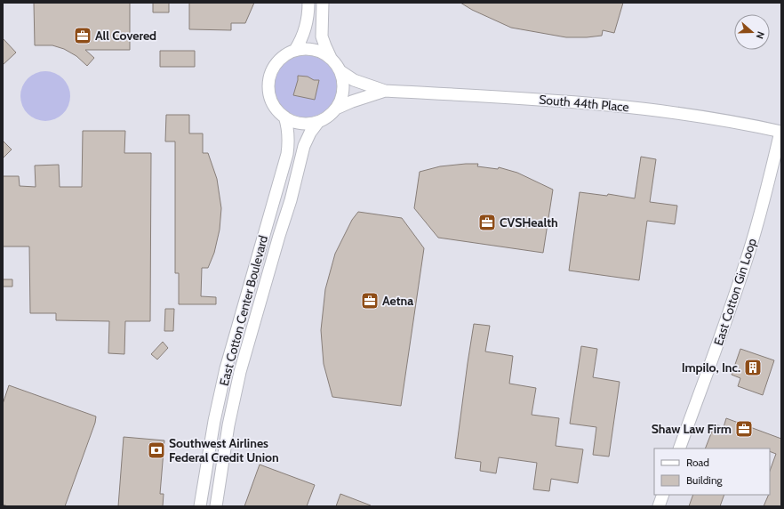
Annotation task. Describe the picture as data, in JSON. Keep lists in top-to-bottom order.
{
  "streets": {
    "street": ["South 44th Place", "East Cotton Gin Loop", "East Cotton Center Boulevard"]
  },
  "crossings": [
    ["South 44th Place", "East Cotton Gin Loop"],
    ["South 44th Place", "East Cotton Center Boulevard"]
  ],
  "places": {
    "office": [
      "All Covered",
      "CVSHealth",
      "Aetna",
      "Shaw Law Firm"
    ],
    "building": ["Impilo, Inc."],
    "bank": ["Southwest Airlines Federal Credit Union"]
  },
  "legend": ["Road", "Building"],
  "north": "right"
}
